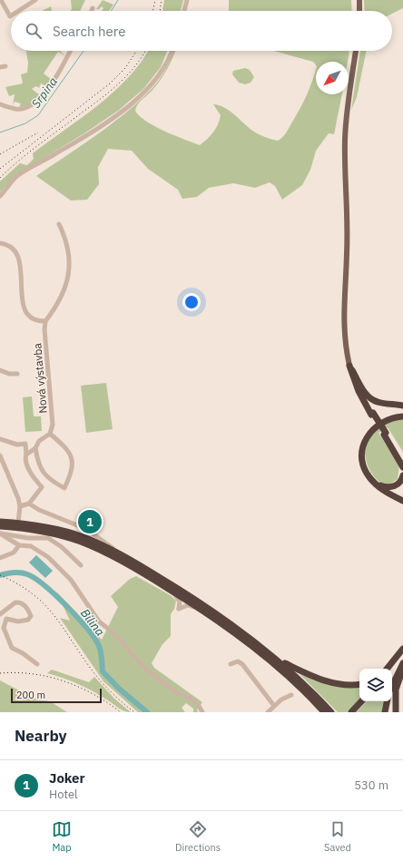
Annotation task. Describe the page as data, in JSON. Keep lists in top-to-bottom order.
{
  "streets": {
    "street": ["Nová výstavba"]
  },
  "water": ["Srpina", "Bílina"],
  "scale_bar": "200 m",
  "north": "bottom left",
  "page": {
    "search": "Search here",
    "pins": "1",
    "scale": "200 m",
    "heading": "Nearby",
    "list": [
      {
        "mark": "1",
        "name": "Joker",
        "note": "Hotel",
        "value": "530 m"
      }
    ],
    "nav": ["Map", "Directions", "Saved"]
  }
}
